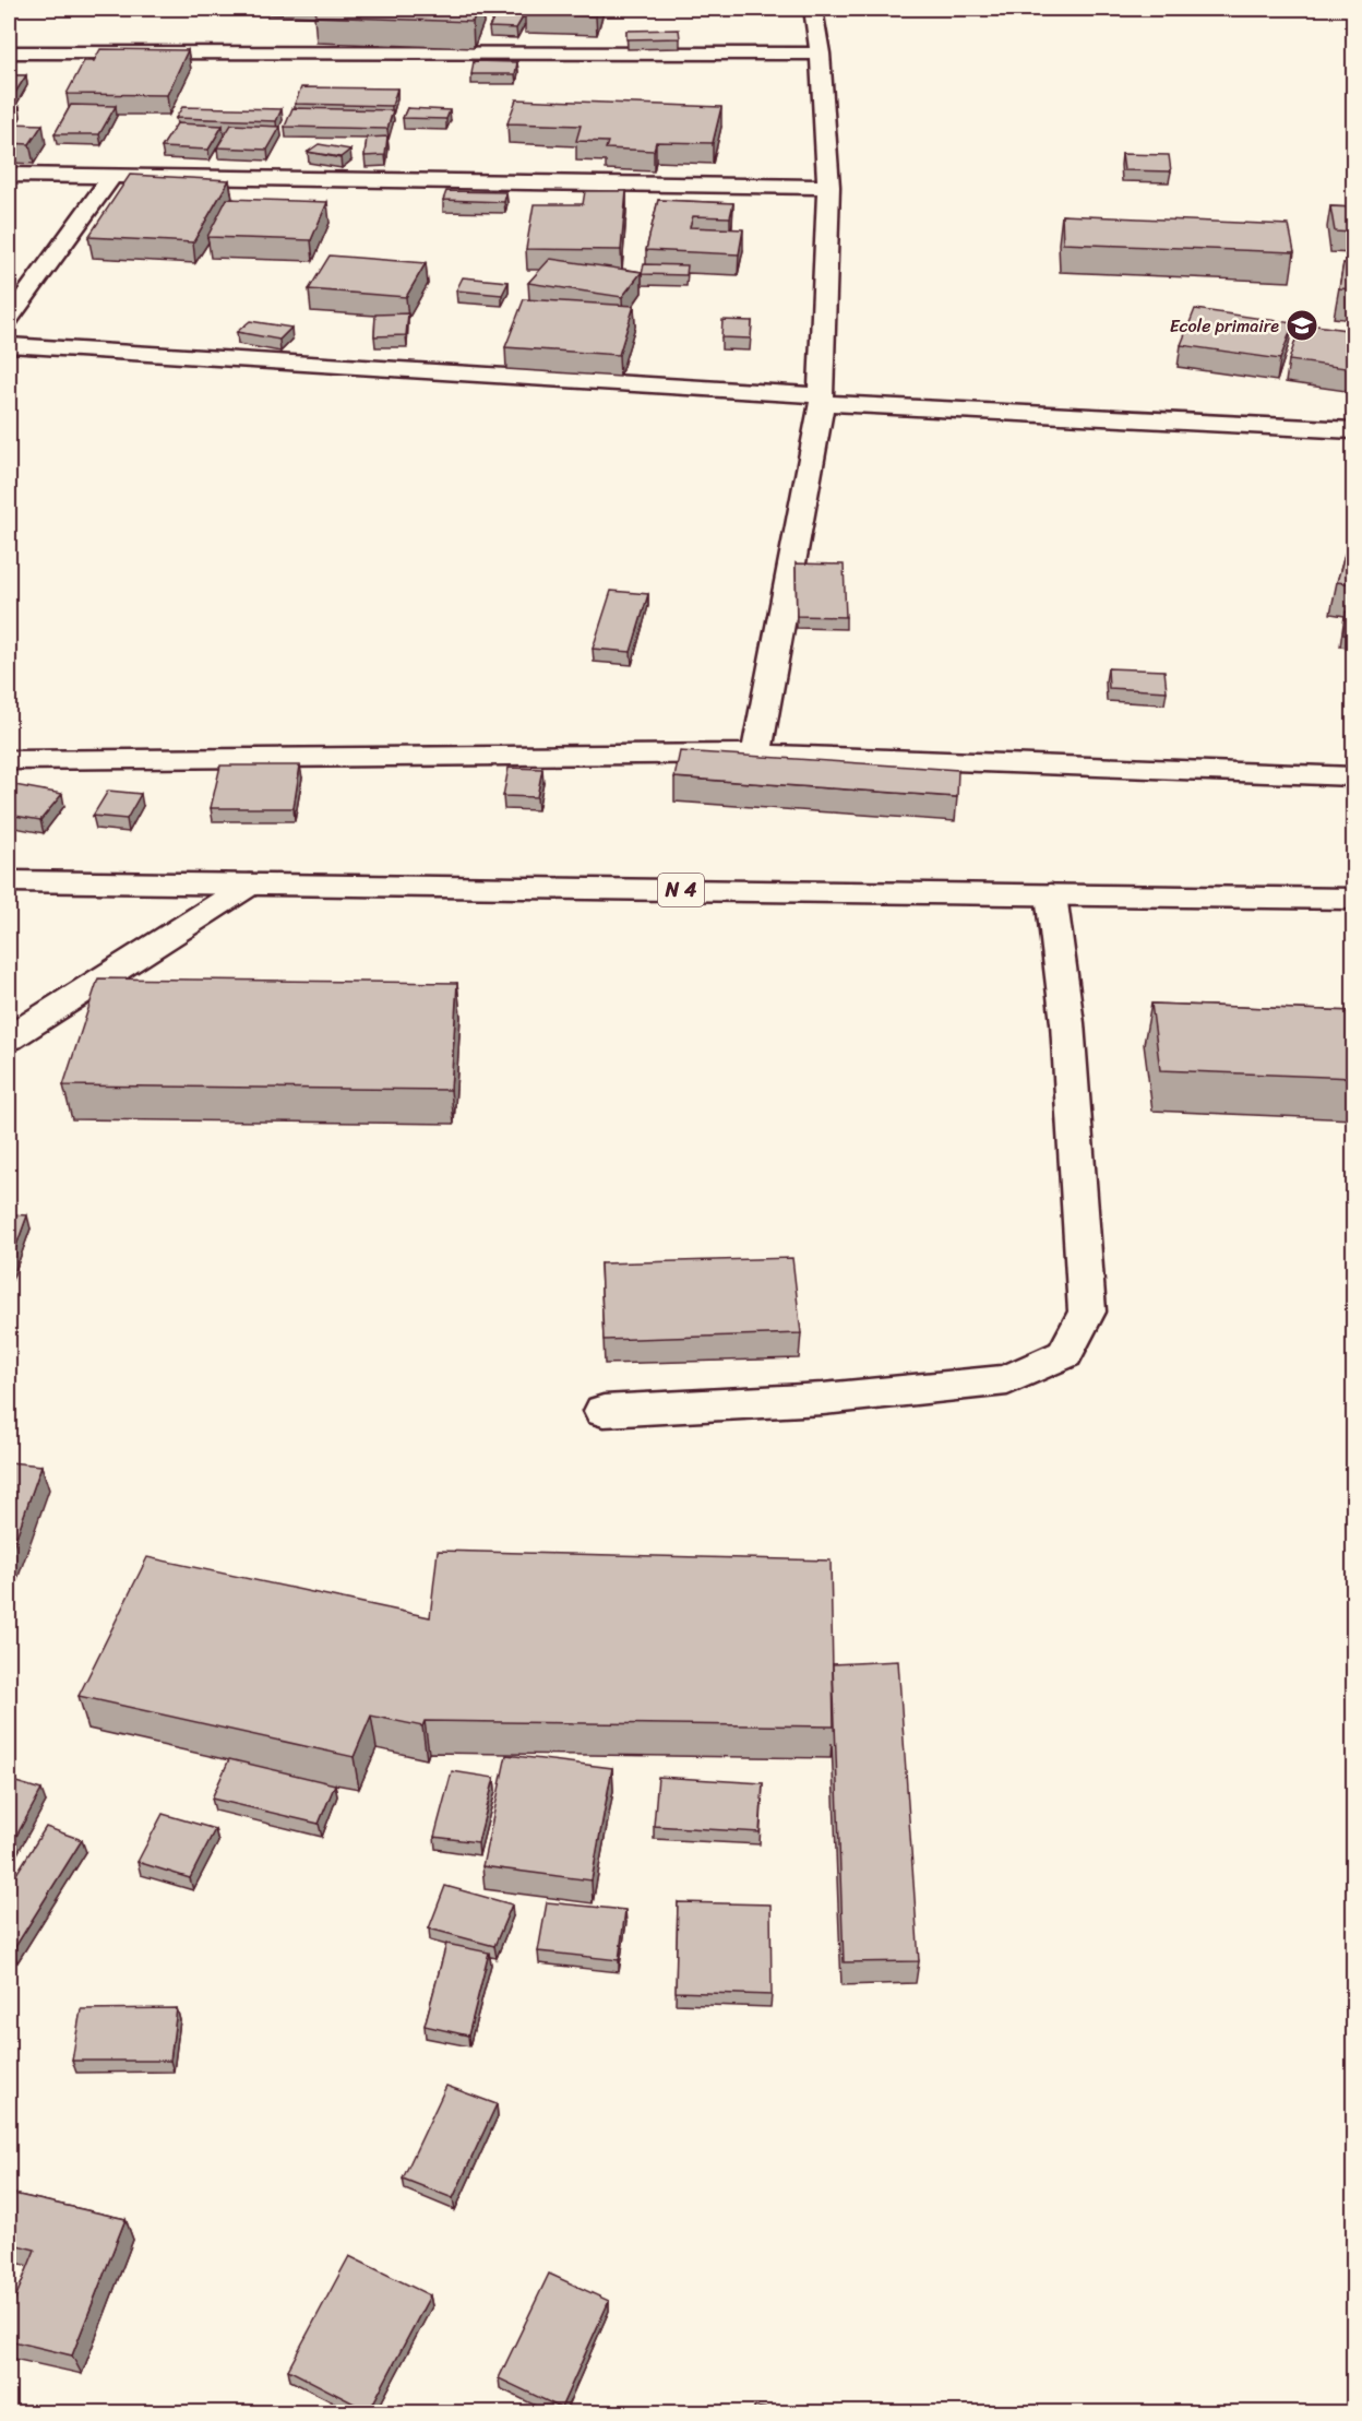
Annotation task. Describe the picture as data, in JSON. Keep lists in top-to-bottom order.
{
  "streets": {
    "main road": ["N 4"]
  },
  "places": {
    "school or university": ["Ecole primaire"]
  }
}
